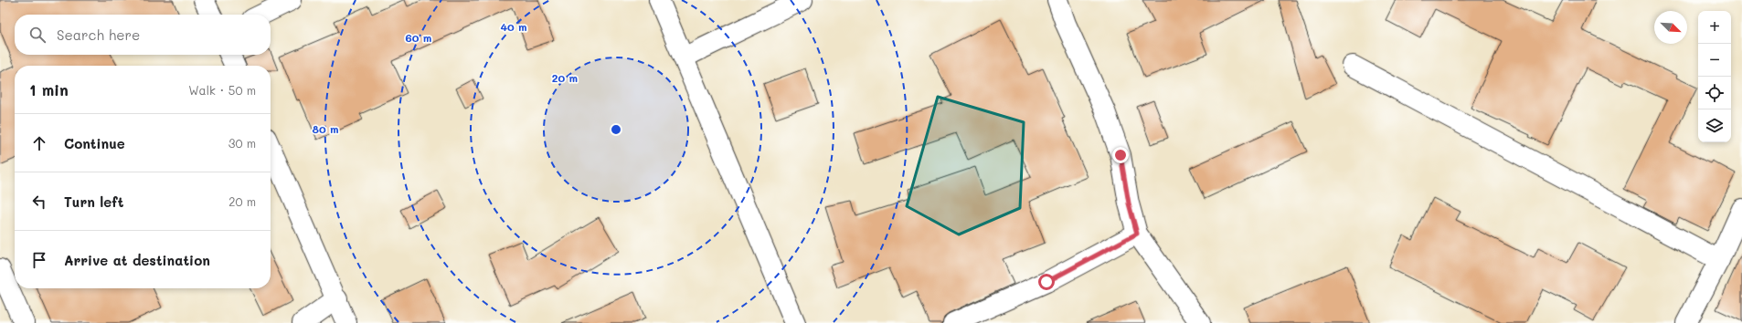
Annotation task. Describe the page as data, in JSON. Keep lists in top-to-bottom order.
{
  "north": "bottom right",
  "page": {
    "map_buttons": ["+", "−"],
    "search": "Search here",
    "heading": ["1 min", "Walk · 50 m"],
    "list": [
      ["Continue", "30 m"],
      ["Turn left", "20 m"],
      "Arrive at destination"
    ]
  },
  "rings": [
    "40 m",
    "60 m",
    "20 m",
    "80 m"
  ]
}
